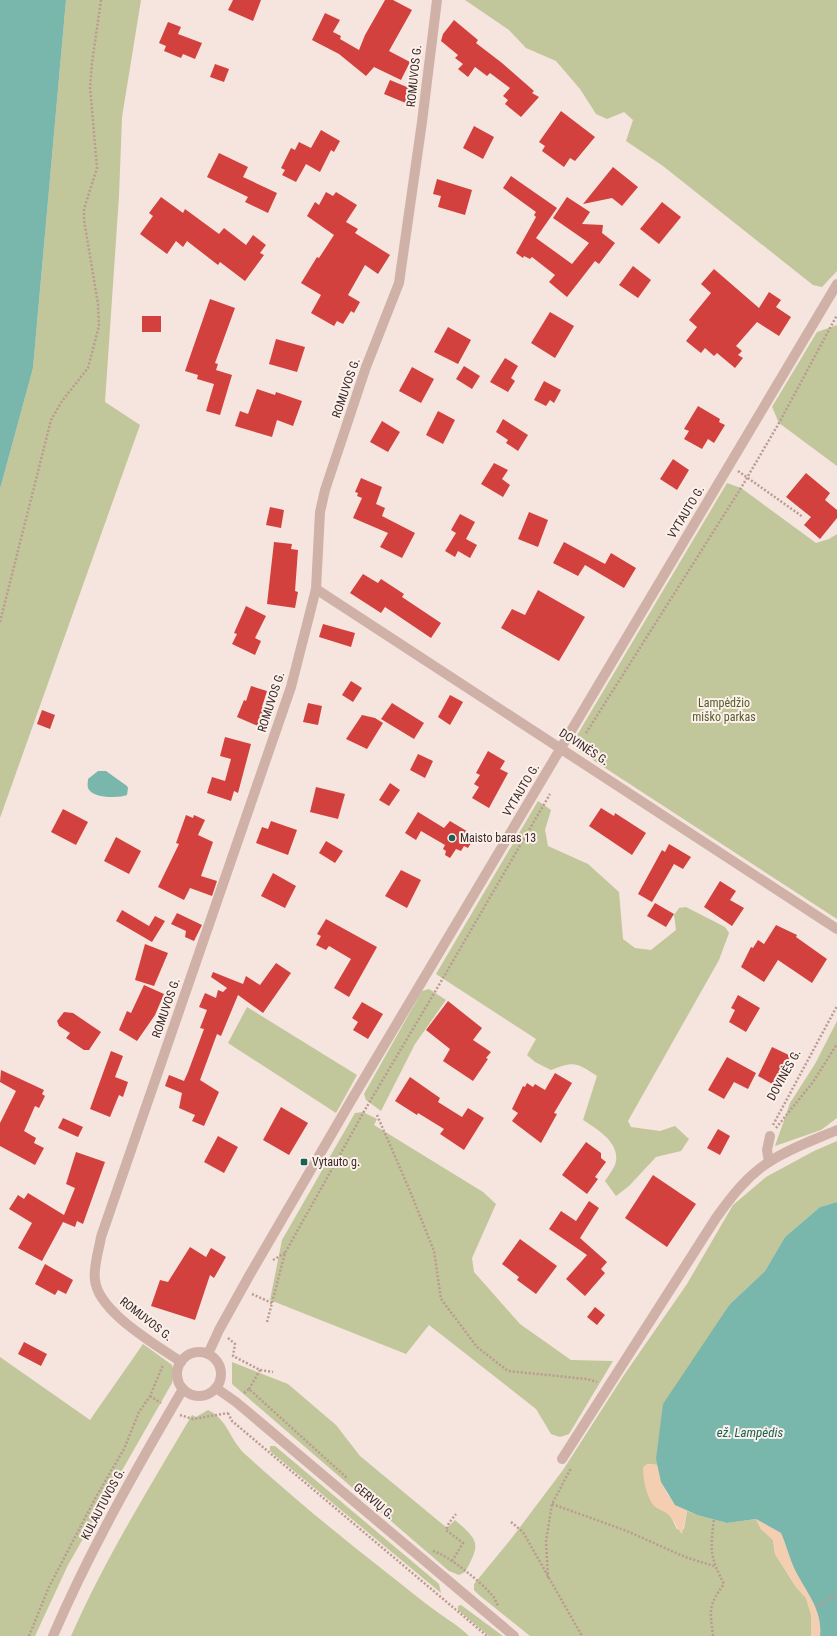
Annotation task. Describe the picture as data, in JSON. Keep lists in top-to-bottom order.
{
  "streets": {
    "street": [
      "ROMUVOS G.",
      "VYTAUTO G.",
      "DOVINĖS G.",
      "GERVIŲ G.",
      "KULAUTUVOS G."
    ]
  },
  "crossings": [
    ["ROMUVOS G.", "VYTAUTO G."],
    ["ROMUVOS G.", "DOVINĖS G."],
    ["ROMUVOS G.", "GERVIŲ G."],
    ["ROMUVOS G.", "KULAUTUVOS G."],
    ["VYTAUTO G.", "DOVINĖS G."],
    ["VYTAUTO G.", "GERVIŲ G."],
    ["VYTAUTO G.", "KULAUTUVOS G."],
    ["GERVIŲ G.", "KULAUTUVOS G."]
  ],
  "water": ["ež. Lampėdis"],
  "parks": ["Lampėdžio miško parkas"],
  "places": {
    "other": ["Maisto baras 13"],
    "transit": ["Vytauto g."]
  }
}
